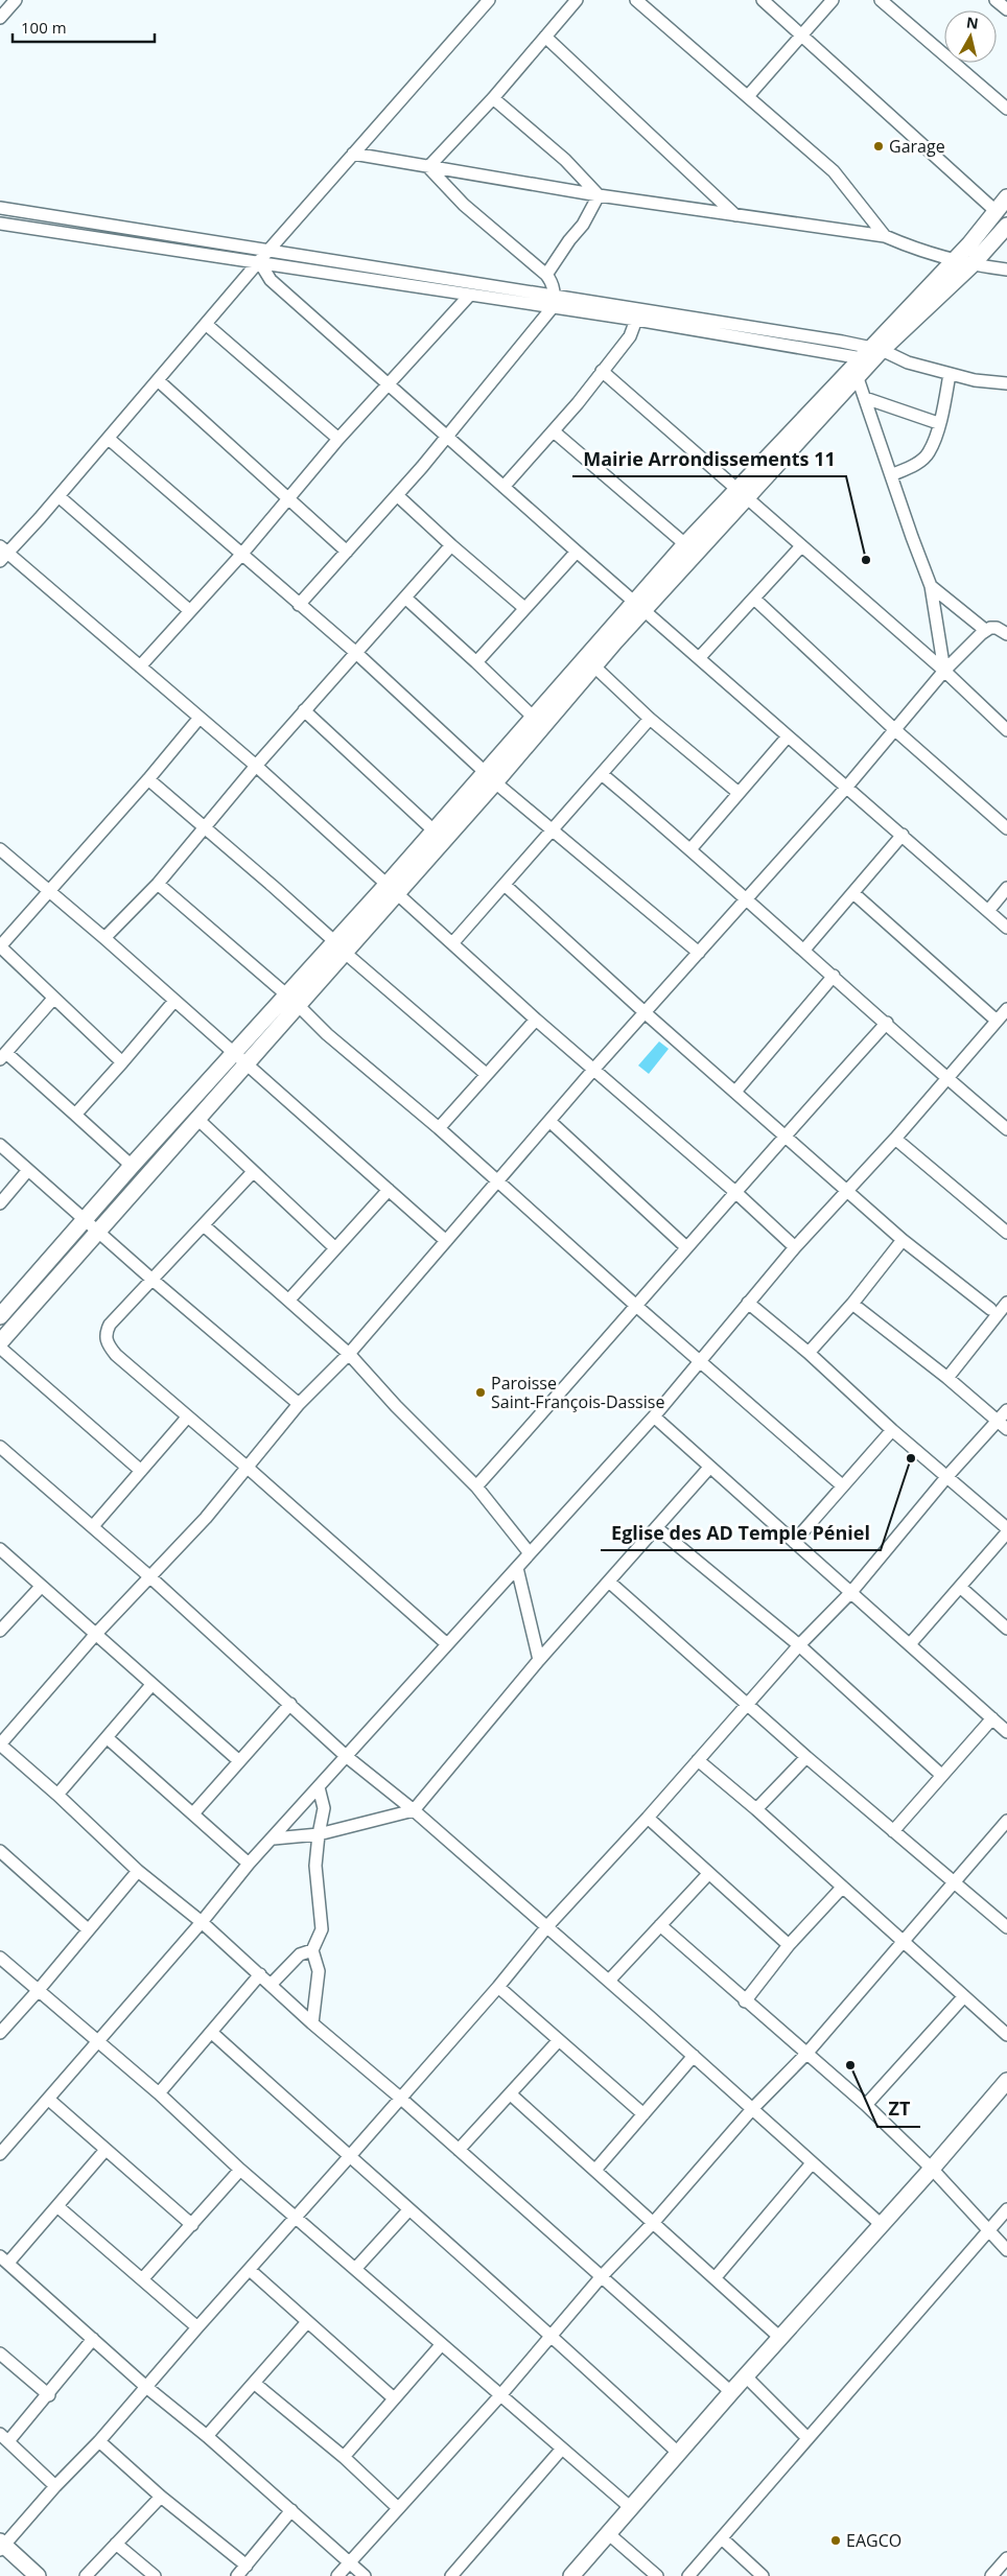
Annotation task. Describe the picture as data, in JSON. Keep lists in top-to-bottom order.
{
  "places": [
    "Garage",
    "Mairie Arrondissements 11",
    "Paroisse Saint-François-Dassise",
    "Eglise des AD Temple Péniel",
    "ZT",
    "EAGCO"
  ],
  "scale_bar": "100 m",
  "north": "top"
}
